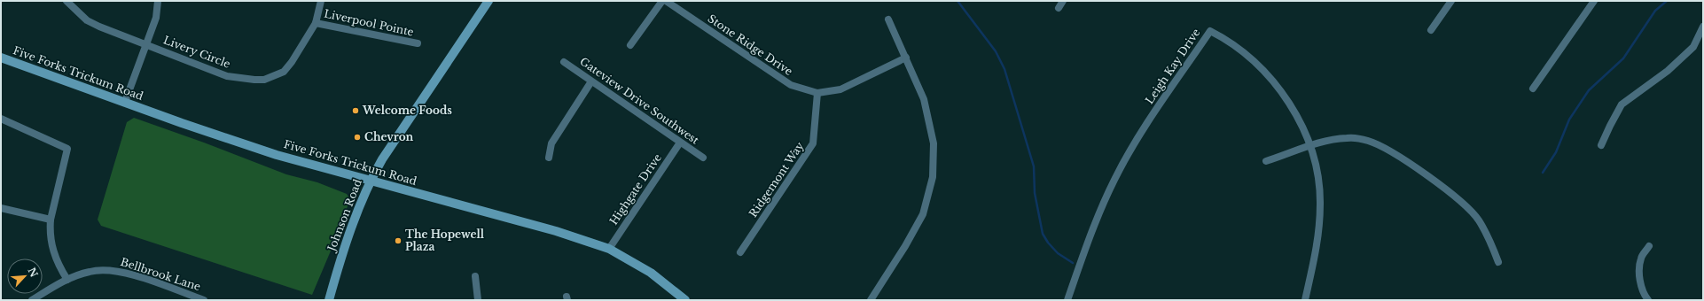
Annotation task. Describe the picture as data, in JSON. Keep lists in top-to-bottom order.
{
  "streets": {
    "main road": ["Five Forks Trickum Road", "Johnson Road"],
    "street": [
      "Liverpool Pointe",
      "Stone Ridge Drive",
      "Livery Circle",
      "Leigh Kay Drive",
      "Gateview Drive Southwest",
      "Ridgemont Way",
      "Highgate Drive",
      "Bellbrook Lane"
    ]
  },
  "crossings": [
    ["Liverpool Pointe", "Livery Circle"],
    ["Stone Ridge Drive", "Ridgemont Way"],
    ["Livery Circle", "Five Forks Trickum Road"],
    ["Five Forks Trickum Road", "Highgate Drive"],
    ["Five Forks Trickum Road", "Johnson Road"],
    ["Gateview Drive Southwest", "Highgate Drive"]
  ],
  "places": ["Welcome Foods", "Chevron", "The Hopewell Plaza"],
  "north": "top right"
}
